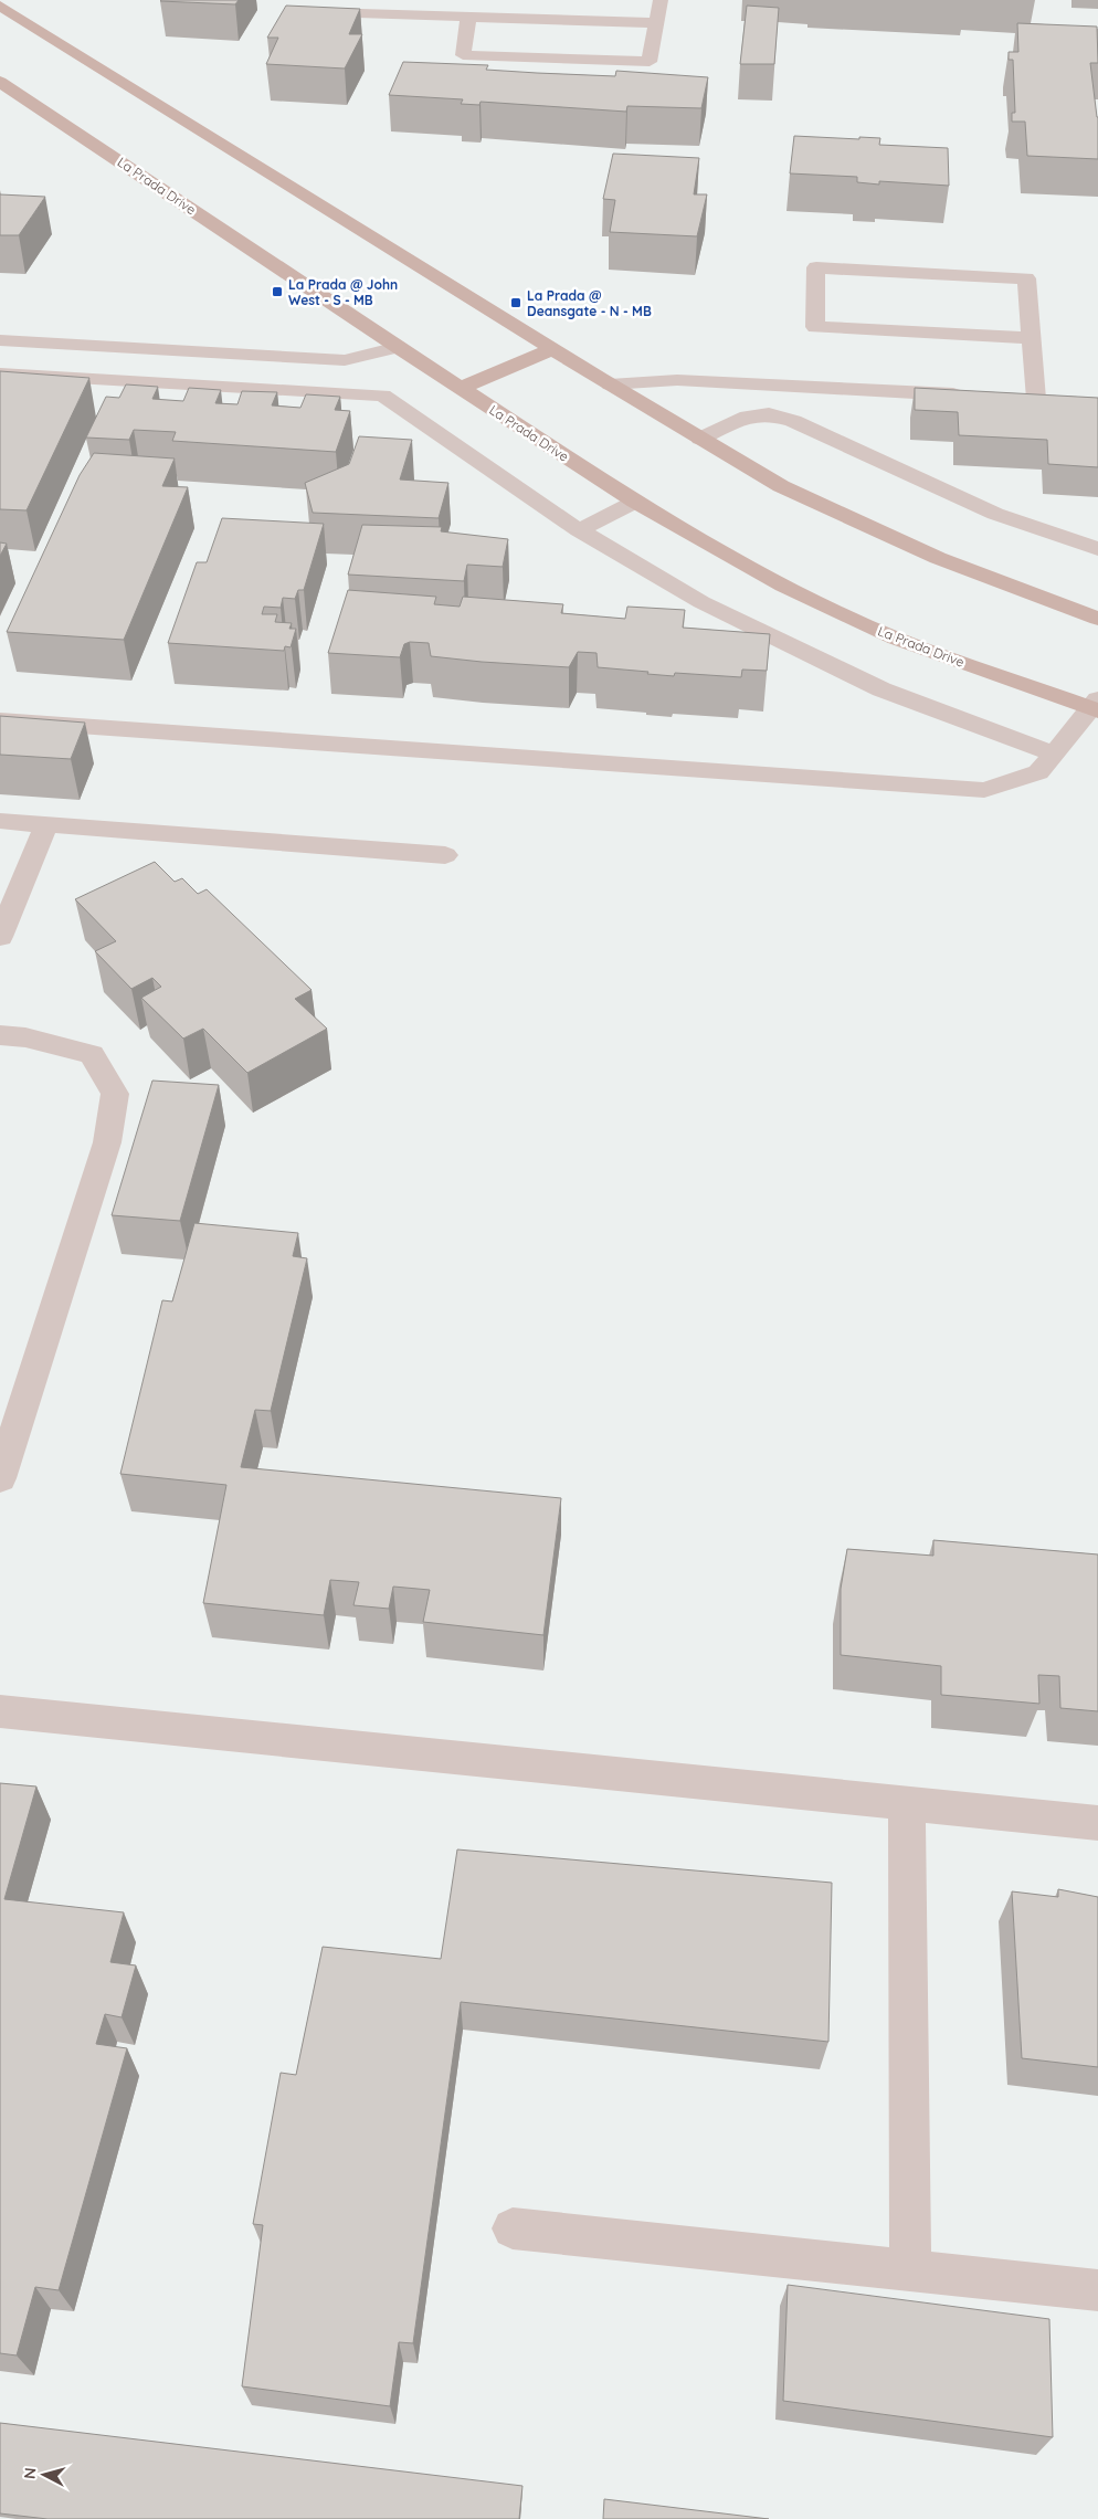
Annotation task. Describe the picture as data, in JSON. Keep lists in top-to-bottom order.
{
  "streets": {
    "main road": ["La Prada Drive"]
  },
  "places": {
    "transit": ["La Prada @ John West - S - MB", "La Prada @ Deansgate - N - MB"]
  },
  "north": "left"
}
